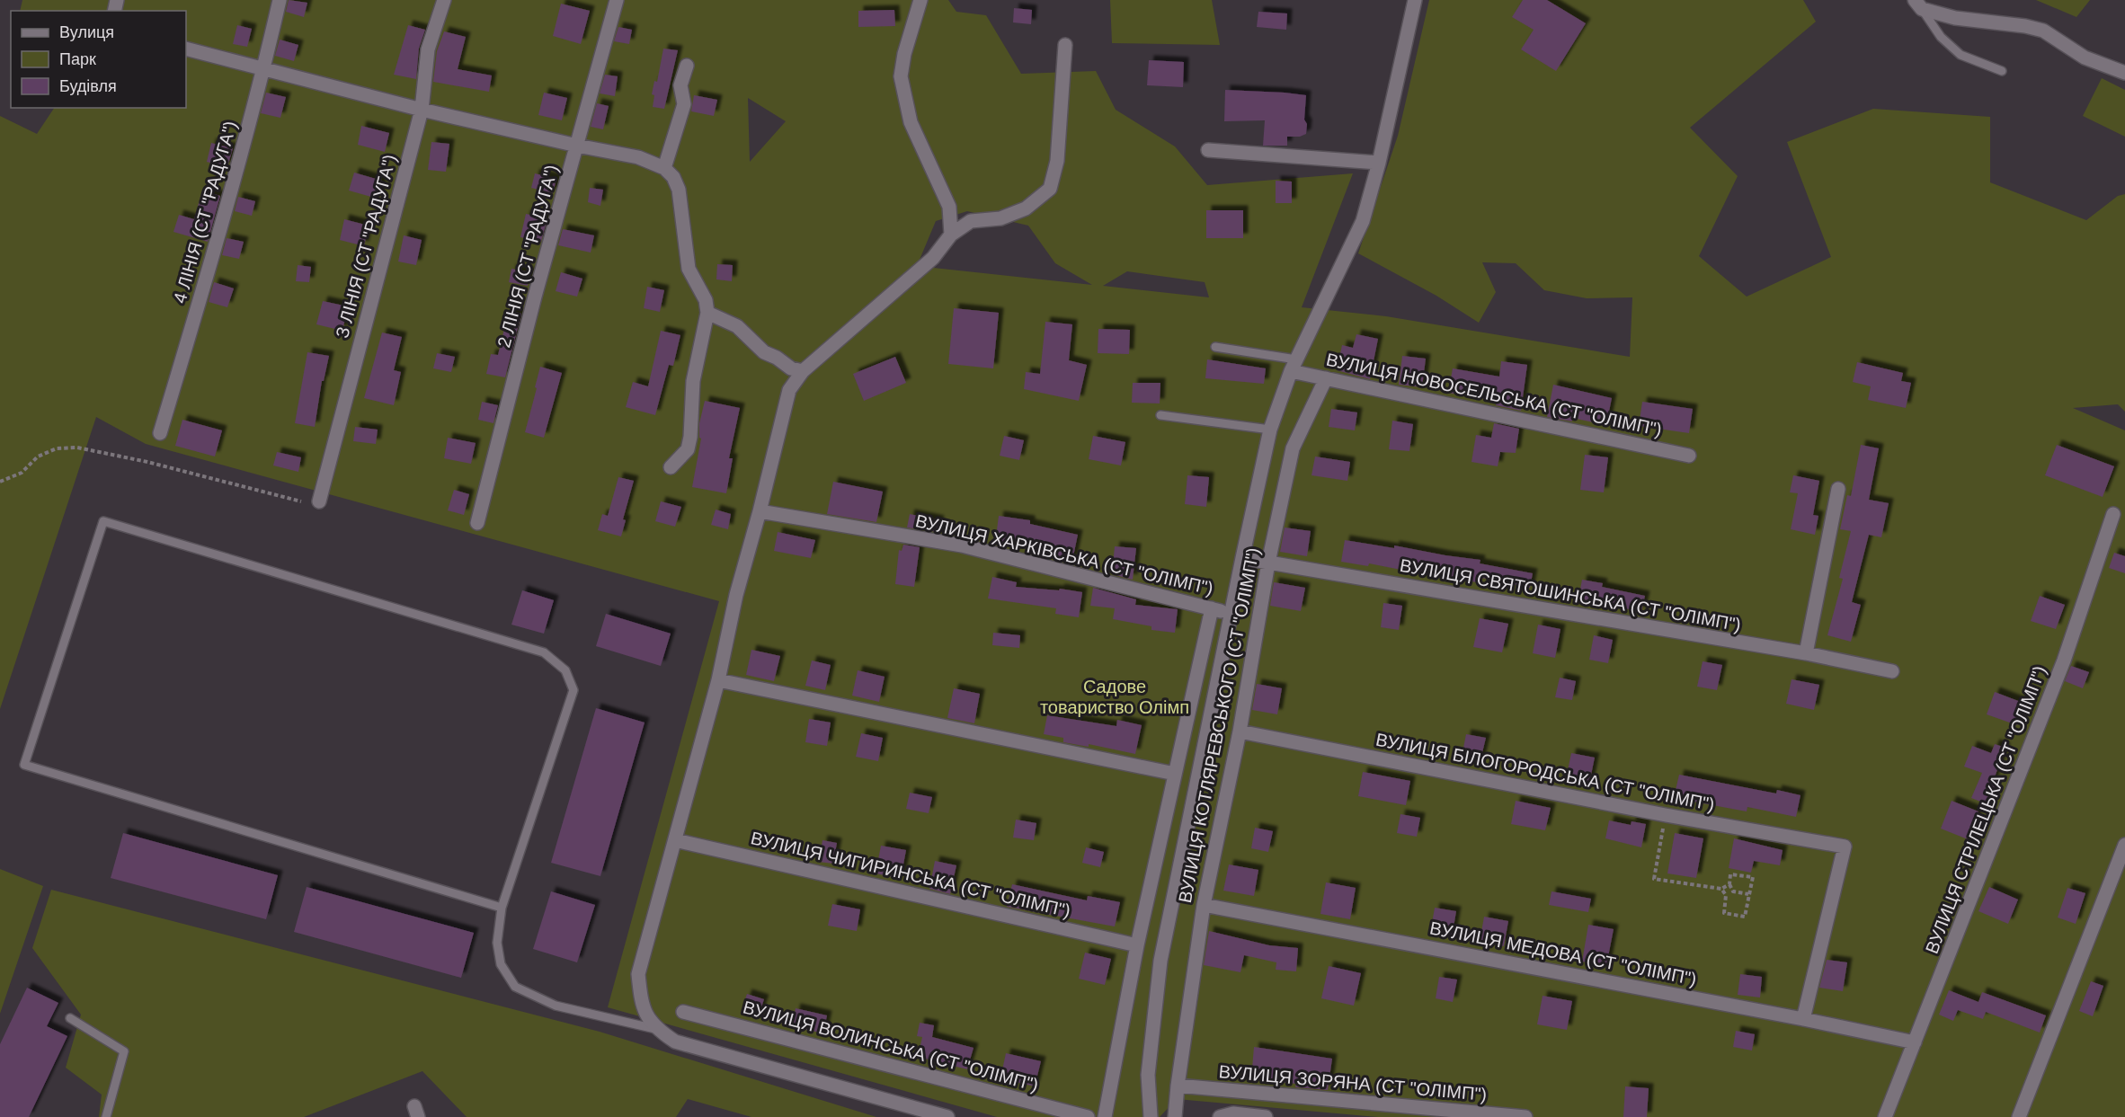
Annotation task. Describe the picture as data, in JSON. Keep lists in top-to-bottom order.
{
  "streets": {
    "street": [
      "4 ЛІНІЯ (СТ \"РАДУГА\")",
      "З ЛІНІЯ (СТ \"РАДУГА\")",
      "2 ЛІНІЯ (СТ \"РАДУГА\")",
      "ВУЛИЦЯ НОВОСЕЛЬСЬКА (СТ \"ОЛІМП\")",
      "ВУЛИЦЯ ХАРКІВСЬКА (СТ \"ОЛІМП\")",
      "ВУЛИЦЯ СВЯТОШИНСЬКА (СТ \"ОЛІМП\")",
      "ВУЛИЦЯ КОТЛЯРЕВСЬКОГО (СТ \"ОЛІМП\")",
      "ВУЛИЦЯ БІЛОГОРОДСЬКА (СТ \"ОЛІМП\")",
      "ВУЛИЦЯ СТРІЛЕЦЬКА (СТ \"ОЛІМП\")",
      "ВУЛИЦЯ ЧИГИРИНСЬКА (СТ \"ОЛІМП\")",
      "ВУЛИЦЯ МЕДОВА (СТ \"ОЛІМП\")",
      "ВУЛИЦЯ ВОЛИНСЬКА (СТ \"ОЛІМП\")",
      "ВУЛИЦЯ ЗОРЯНА (СТ \"ОЛІМП\")"
    ]
  },
  "crossings": [
    ["ВУЛИЦЯ НОВОСЕЛЬСЬКА (СТ \"ОЛІМП\")", "ВУЛИЦЯ КОТЛЯРЕВСЬКОГО (СТ \"ОЛІМП\")"],
    ["ВУЛИЦЯ ХАРКІВСЬКА (СТ \"ОЛІМП\")", "ВУЛИЦЯ КОТЛЯРЕВСЬКОГО (СТ \"ОЛІМП\")"],
    ["ВУЛИЦЯ СВЯТОШИНСЬКА (СТ \"ОЛІМП\")", "ВУЛИЦЯ КОТЛЯРЕВСЬКОГО (СТ \"ОЛІМП\")"],
    ["ВУЛИЦЯ КОТЛЯРЕВСЬКОГО (СТ \"ОЛІМП\")", "ВУЛИЦЯ БІЛОГОРОДСЬКА (СТ \"ОЛІМП\")"],
    ["ВУЛИЦЯ КОТЛЯРЕВСЬКОГО (СТ \"ОЛІМП\")", "ВУЛИЦЯ ЧИГИРИНСЬКА (СТ \"ОЛІМП\")"],
    ["ВУЛИЦЯ КОТЛЯРЕВСЬКОГО (СТ \"ОЛІМП\")", "ВУЛИЦЯ МЕДОВА (СТ \"ОЛІМП\")"],
    ["ВУЛИЦЯ КОТЛЯРЕВСЬКОГО (СТ \"ОЛІМП\")", "ВУЛИЦЯ ЗОРЯНА (СТ \"ОЛІМП\")"],
    ["ВУЛИЦЯ БІЛОГОРОДСЬКА (СТ \"ОЛІМП\")", "ВУЛИЦЯ МЕДОВА (СТ \"ОЛІМП\")"],
    ["ВУЛИЦЯ СТРІЛЕЦЬКА (СТ \"ОЛІМП\")", "ВУЛИЦЯ МЕДОВА (СТ \"ОЛІМП\")"]
  ],
  "parks": ["Садове товариство Олімп"],
  "legend": ["Вулиця", "Парк", "Будівля"]
}
